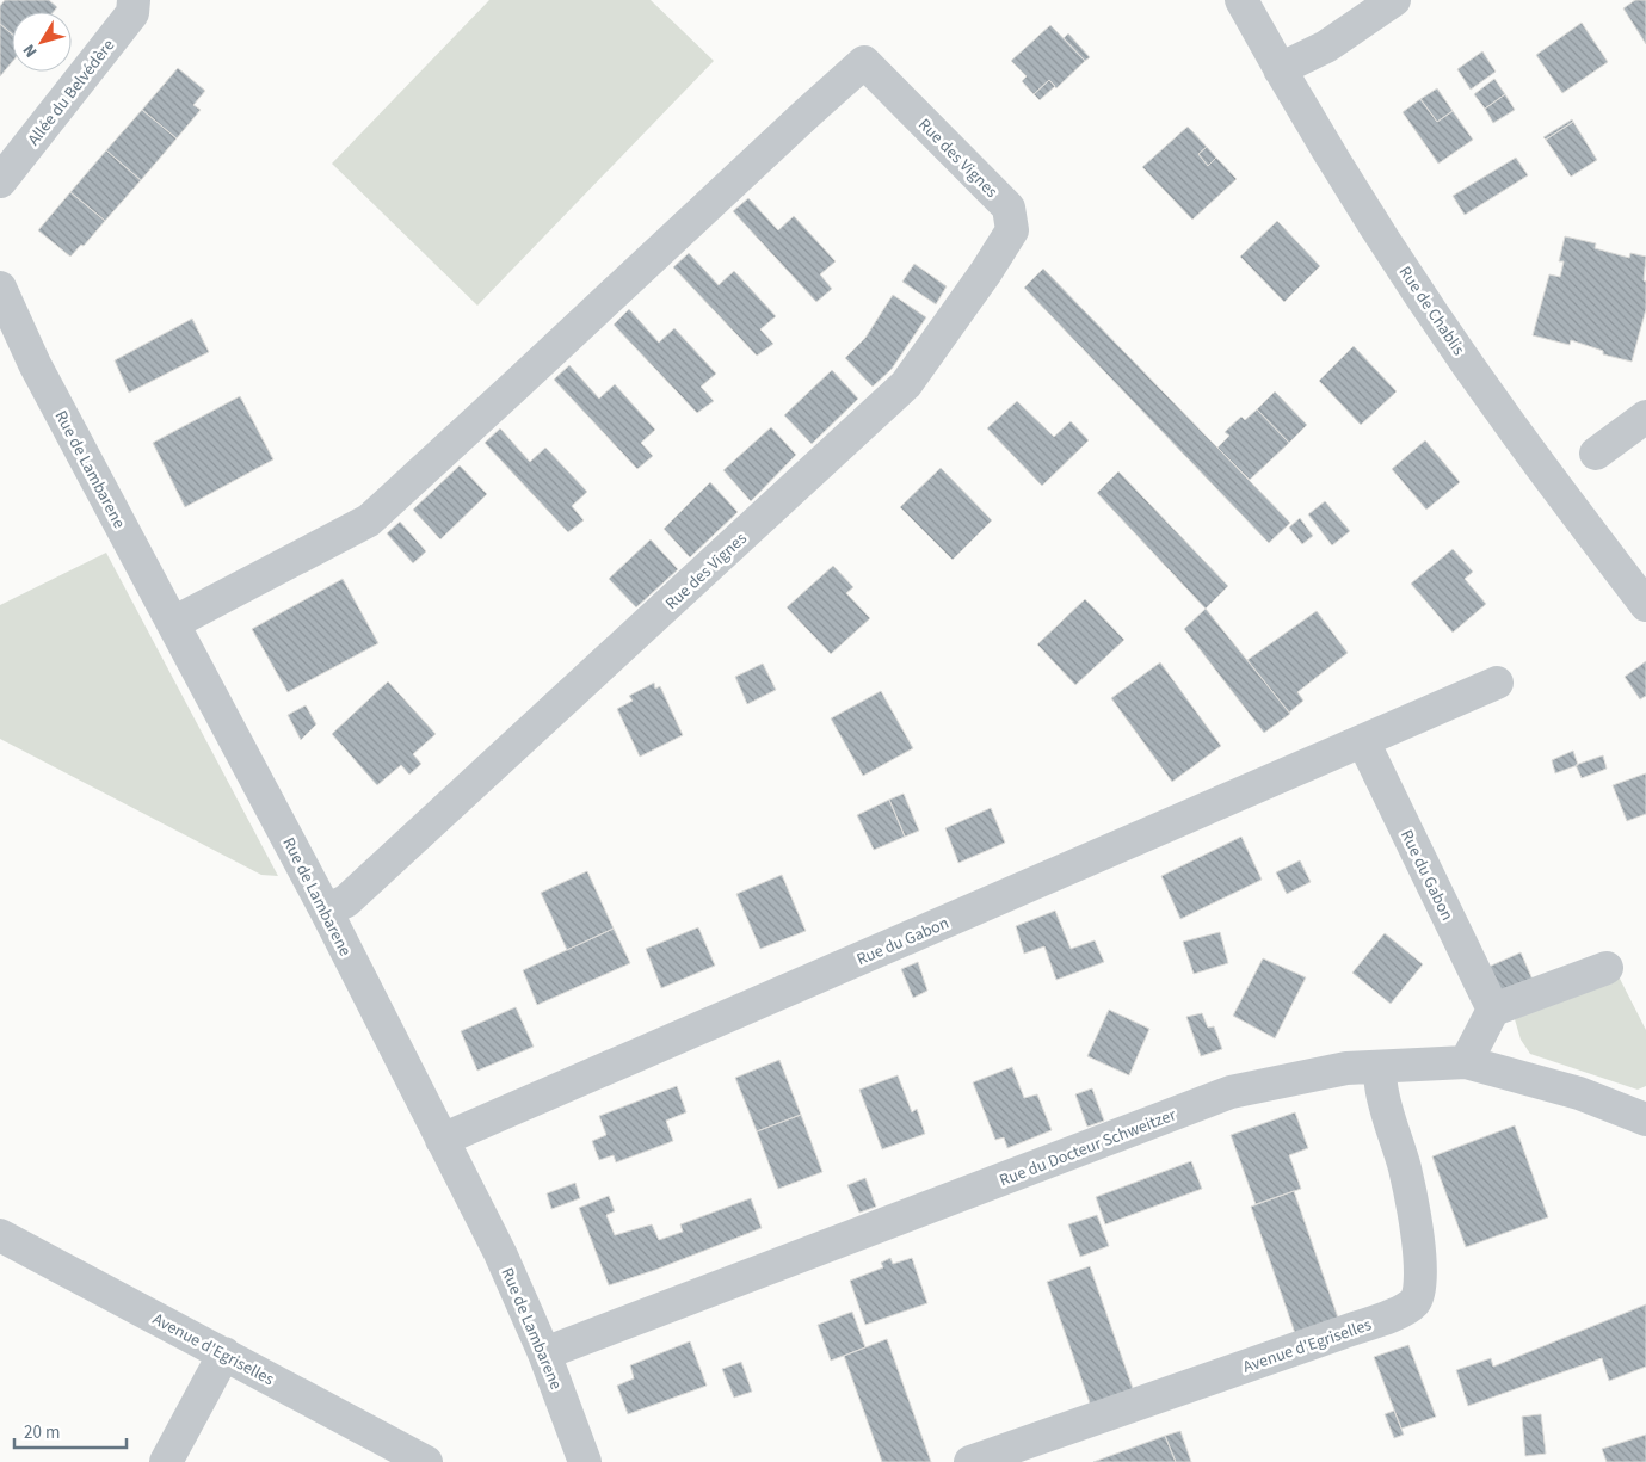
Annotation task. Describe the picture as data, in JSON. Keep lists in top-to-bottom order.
{
  "streets": {
    "street": [
      "Allée du Belvédère",
      "Rue des Vignes",
      "Rue de Chablis",
      "Rue de Lambarene",
      "Rue du Gabon",
      "Rue du Docteur Schweitzer",
      "Avenue d'Egriselles"
    ]
  },
  "crossings": [
    ["Rue des Vignes", "Rue de Lambarene"],
    ["Rue de Lambarene", "Rue du Gabon"],
    ["Rue de Lambarene", "Rue du Docteur Schweitzer"],
    ["Rue du Docteur Schweitzer", "Avenue d'Egriselles"]
  ],
  "scale_bar": "20 m",
  "north": "bottom left"
}
